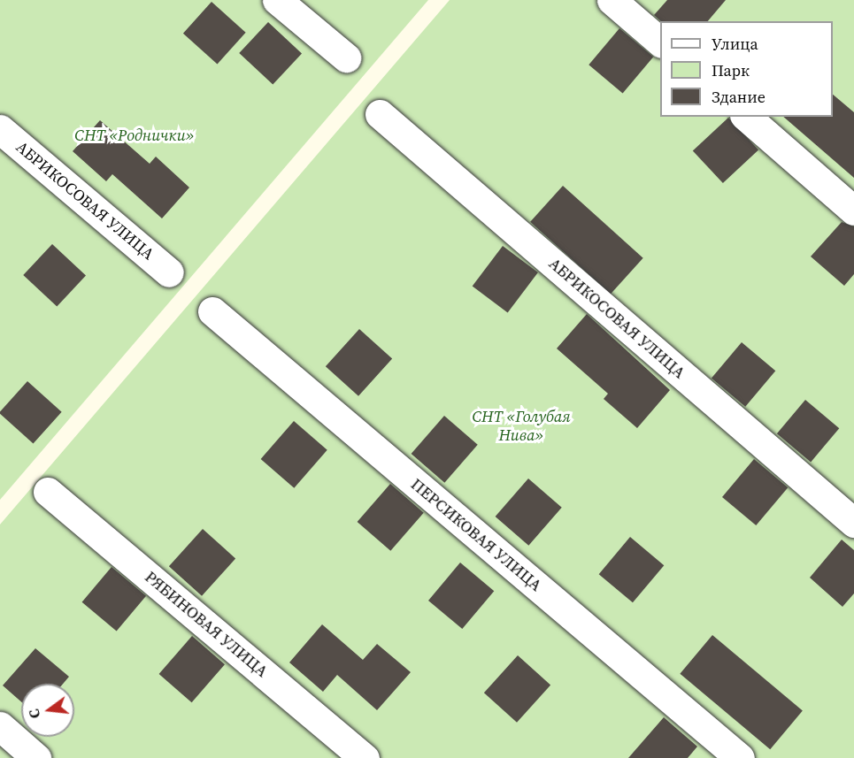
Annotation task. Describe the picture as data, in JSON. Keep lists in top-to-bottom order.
{
  "streets": {
    "street": ["АБРИКОСОВАЯ УЛИЦА", "ПЕРСИКОВАЯ УЛИЦА", "РЯБИНОВАЯ УЛИЦА"]
  },
  "parks": ["СНТ «Роднички»", "СНТ «Голубая Нива»"],
  "legend": ["Улица", "Парк", "Здание"],
  "north": "left"
}
